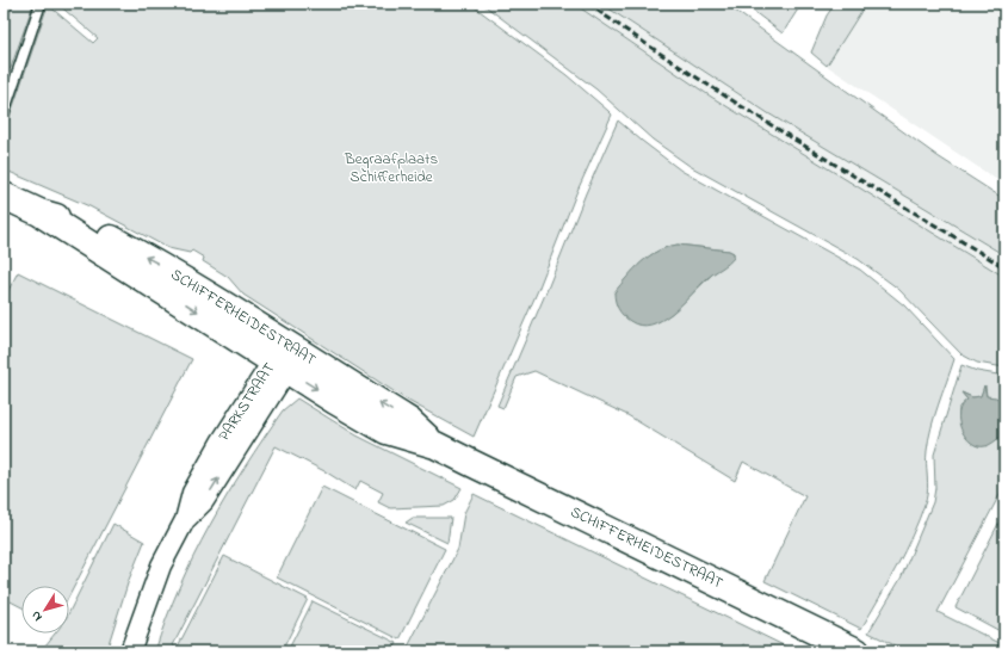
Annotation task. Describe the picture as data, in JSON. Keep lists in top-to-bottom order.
{
  "streets": {
    "street": ["SCHIFFERHEIDESTRAAT", "PARKSTRAAT"]
  },
  "crossings": [
    ["SCHIFFERHEIDESTRAAT", "PARKSTRAAT"]
  ],
  "parks": ["Begraafplaats Schifferheide"],
  "north": "bottom left"
}
